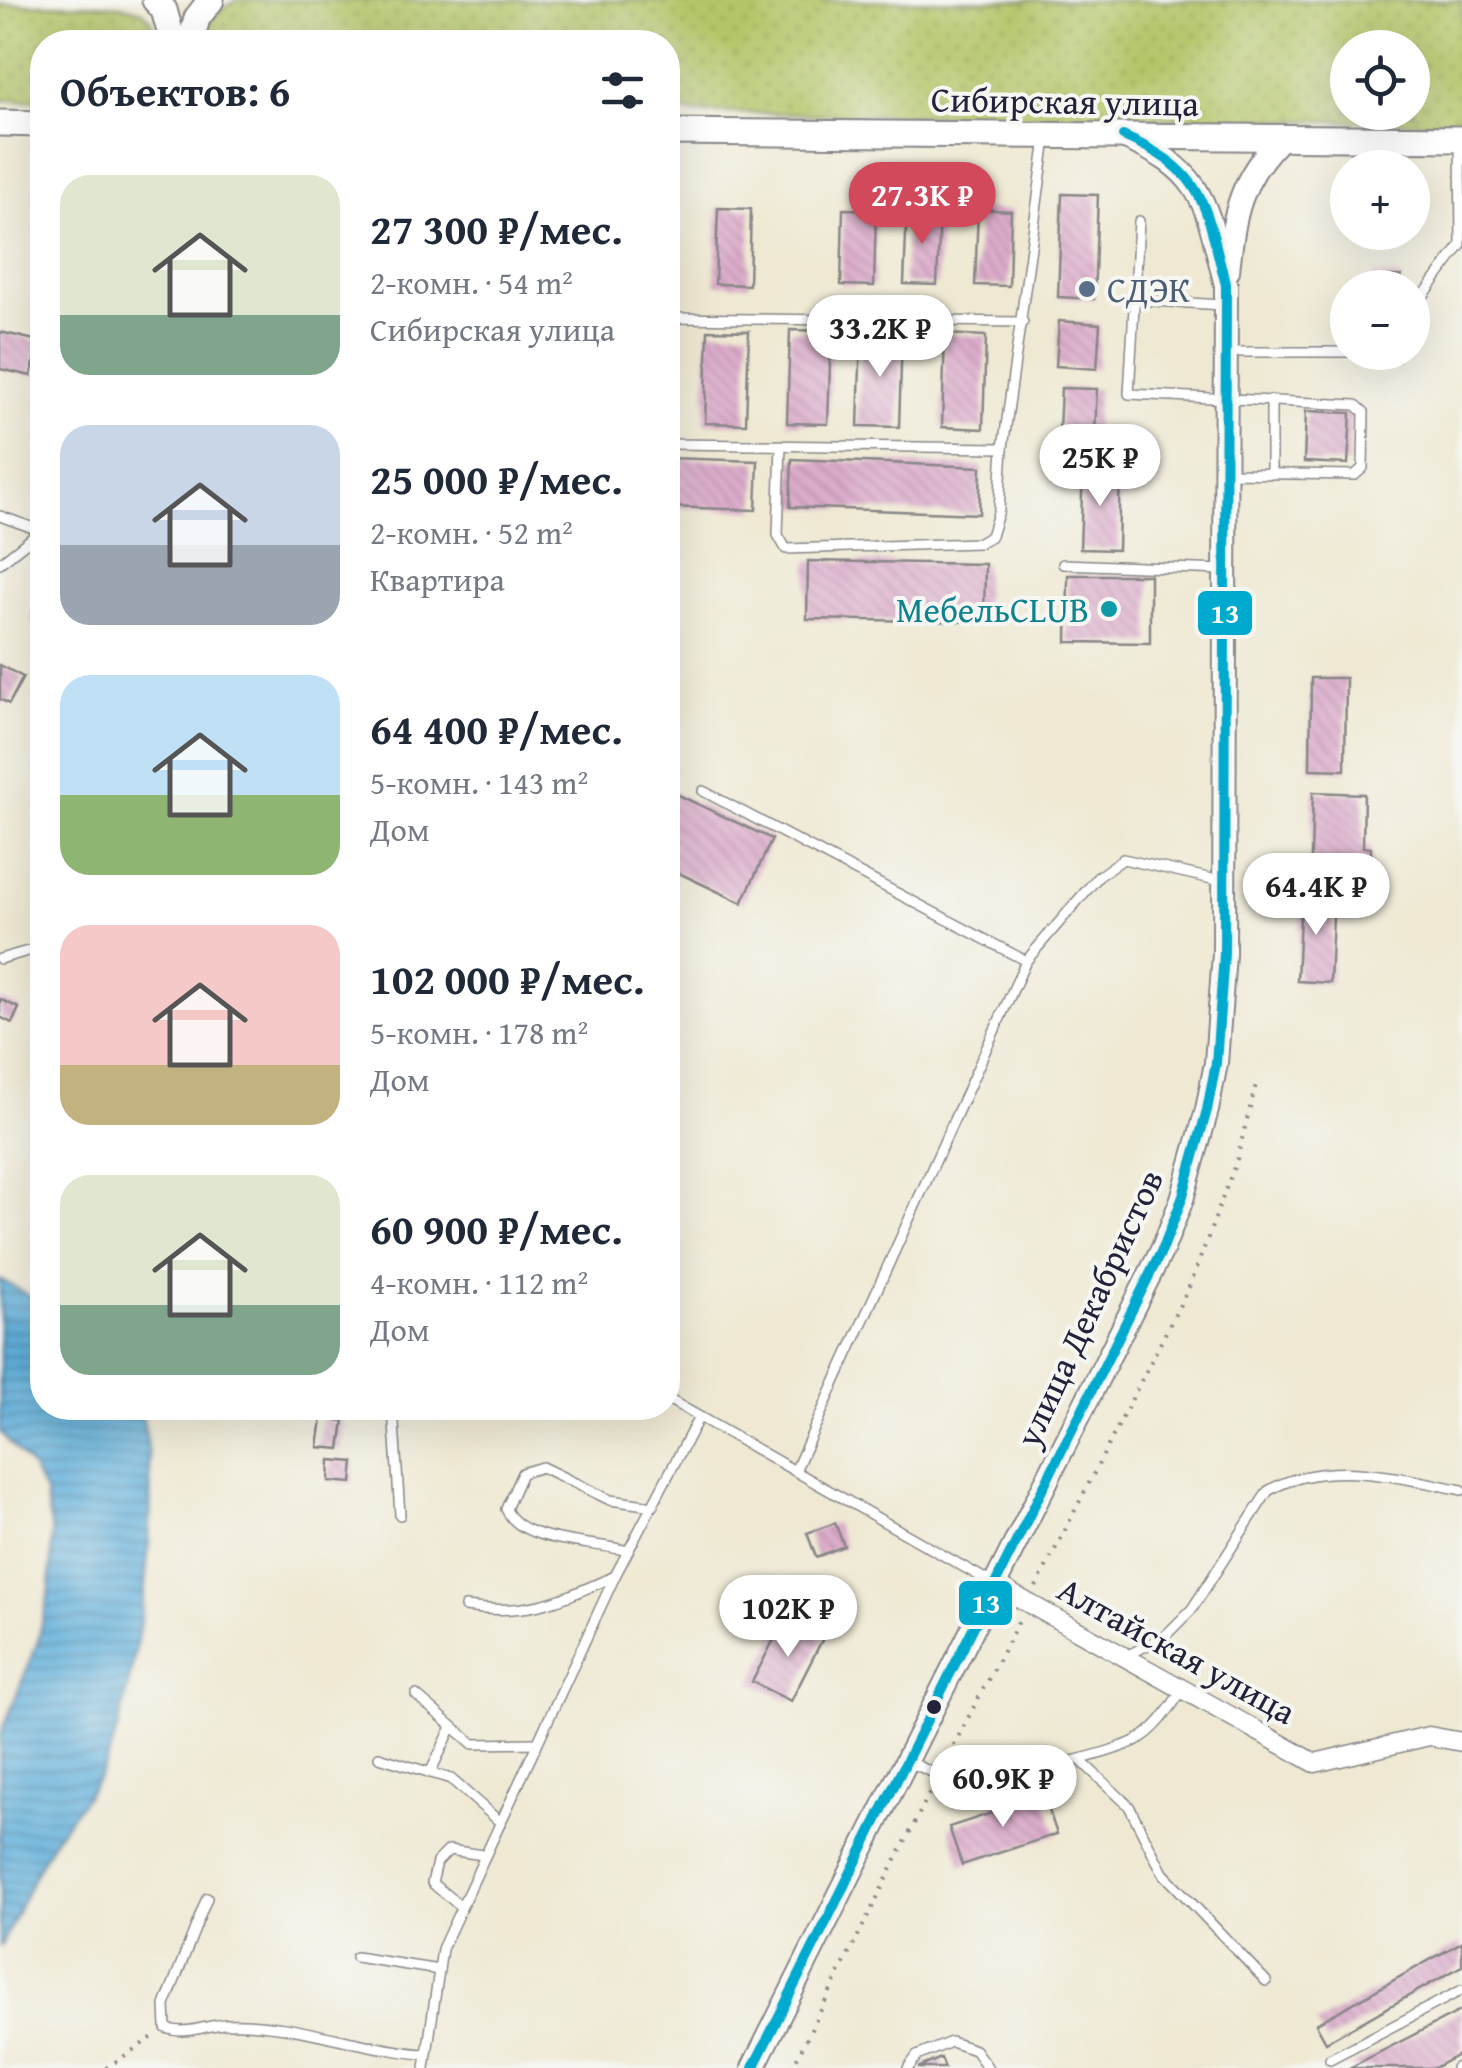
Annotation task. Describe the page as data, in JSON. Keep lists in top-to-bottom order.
{
  "streets": {
    "main road": ["Сибирская улица", "улица Декабристов"],
    "street": ["Алтайская улица"]
  },
  "crossings": [
    ["Сибирская улица", "улица Декабристов"],
    ["улица Декабристов", "Алтайская улица"]
  ],
  "places": ["СДЭК", "МебельCLUB"],
  "lines": ["transit line 13"],
  "page": {
    "map_buttons": ["+", "−"],
    "heading": "Объектов: 6",
    "list": [
      {
        "name": "27 300 ₽/мес.",
        "note": "2-комн. · 54 m² · Сибирская улица"
      },
      {
        "name": "25 000 ₽/мес.",
        "note": "2-комн. · 52 m² · Квартира"
      },
      {
        "name": "64 400 ₽/мес.",
        "note": "5-комн. · 143 m² · Дом"
      },
      {
        "name": "102 000 ₽/мес.",
        "note": "5-комн. · 178 m² · Дом"
      },
      {
        "name": "60 900 ₽/мес.",
        "note": "4-комн. · 112 m² · Дом"
      }
    ],
    "price": [
      "27.3K ₽",
      "33.2K ₽",
      "25K ₽",
      "64.4K ₽",
      "102K ₽",
      "60.9K ₽"
    ]
  }
}
